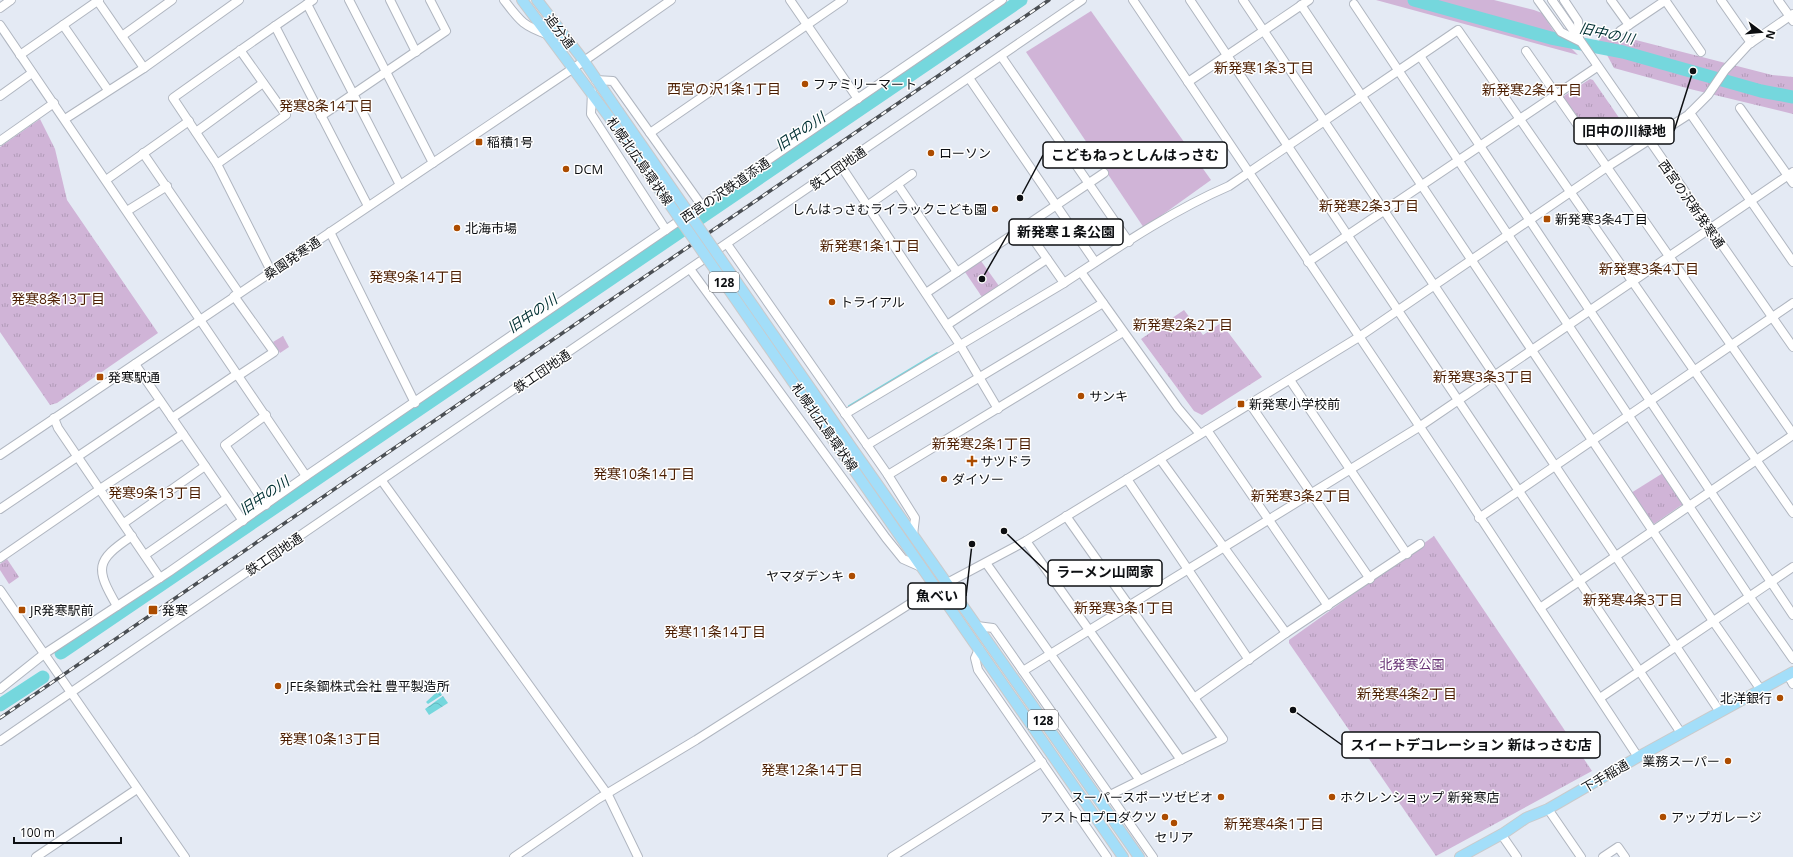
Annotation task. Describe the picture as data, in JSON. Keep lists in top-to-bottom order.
{
  "streets": {
    "main road": [
      "追分通",
      "札幌北広島環状線",
      "128",
      "下手稲通"
    ],
    "street": [
      "鉄工団地通",
      "西宮の沢鉄道添通",
      "西宮の沢新発寒通",
      "桑園発寒通"
    ]
  },
  "crossings": [
    ["追分通", "札幌北広島環状線"],
    ["追分通", "桑園発寒通"],
    ["札幌北広島環状線", "桑園発寒通"]
  ],
  "districts": [
    "新発寒1条3丁目",
    "西宮の沢1条1丁目",
    "新発寒2条4丁目",
    "発寒8条14丁目",
    "新発寒2条3丁目",
    "新発寒1条1丁目",
    "新発寒3条4丁目",
    "発寒9条14丁目",
    "発寒8条13丁目",
    "新発寒2条2丁目",
    "新発寒3条3丁目",
    "新発寒2条1丁目",
    "発寒10条14丁目",
    "発寒9条13丁目",
    "新発寒3条2丁目",
    "新発寒4条3丁目",
    "新発寒3条1丁目",
    "発寒11条14丁目",
    "新発寒4条2丁目",
    "発寒10条13丁目",
    "発寒12条14丁目",
    "新発寒4条1丁目"
  ],
  "water": ["旧中の川"],
  "parks": ["北発寒公園"],
  "places": {
    "other": [
      "旧中の川緑地",
      "ファミリーマート",
      "ローソン",
      "DCM",
      "こどもねっとしんはっさむ",
      "しんはっさむライラックこども園",
      "北海市場",
      "新発寒１条公園",
      "トライアル",
      "サンキ",
      "ダイソー",
      "ラーメン山岡家",
      "魚べい",
      "ヤマダデンキ",
      "JFE条鋼株式会社 豊平製造所",
      "北洋銀行",
      "スイートデコレーション 新はっさむ店",
      "業務スーパー",
      "スーパースポーツゼビオ",
      "ホクレンショップ 新発寒店",
      "アストロプロダクツ",
      "アップガレージ",
      "セリア"
    ],
    "transit": [
      "稲積1号",
      "新発寒3条4丁目",
      "発寒駅通",
      "新発寒小学校前",
      "JR発寒駅前",
      "発寒"
    ],
    "health": ["サツドラ"]
  },
  "scale_bar": "100 m",
  "north": "right"
}
